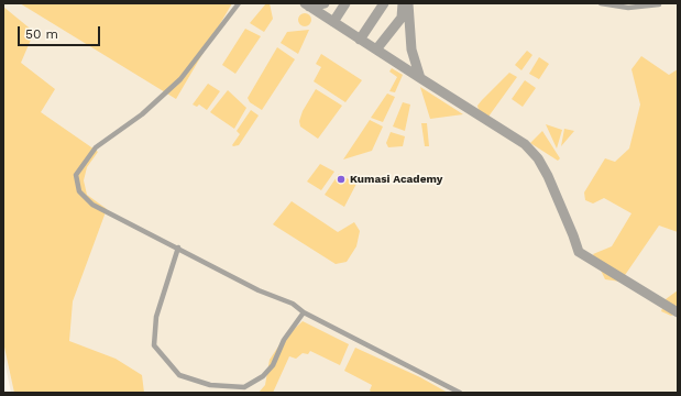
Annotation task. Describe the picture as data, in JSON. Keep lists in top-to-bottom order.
{
  "places": ["Kumasi Academy"],
  "scale_bar": "50 m"
}
